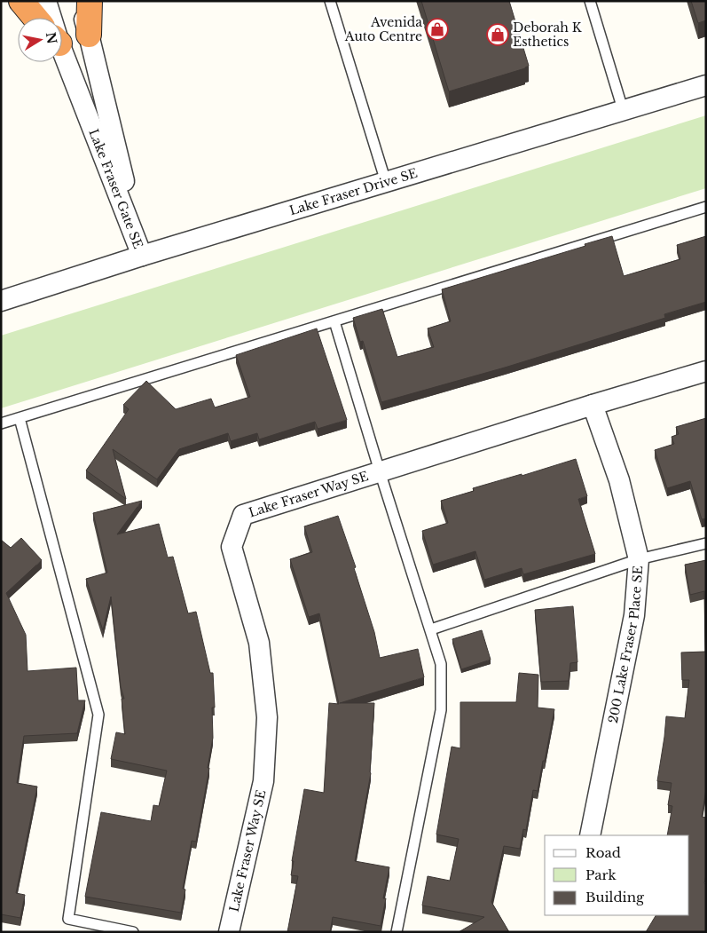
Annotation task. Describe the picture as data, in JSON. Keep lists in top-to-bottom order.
{
  "streets": {
    "street": [
      "Lake Fraser Gate SE",
      "Lake Fraser Drive SE",
      "Lake Fraser Way SE",
      "200 Lake Fraser Place SE"
    ]
  },
  "crossings": [
    ["Lake Fraser Gate SE", "Lake Fraser Drive SE"],
    ["Lake Fraser Way SE", "200 Lake Fraser Place SE"]
  ],
  "places": {
    "shop": ["Avenida Auto Centre", "Deborah K Esthetics"]
  },
  "legend": ["Road", "Park", "Building"],
  "north": "right"
}
